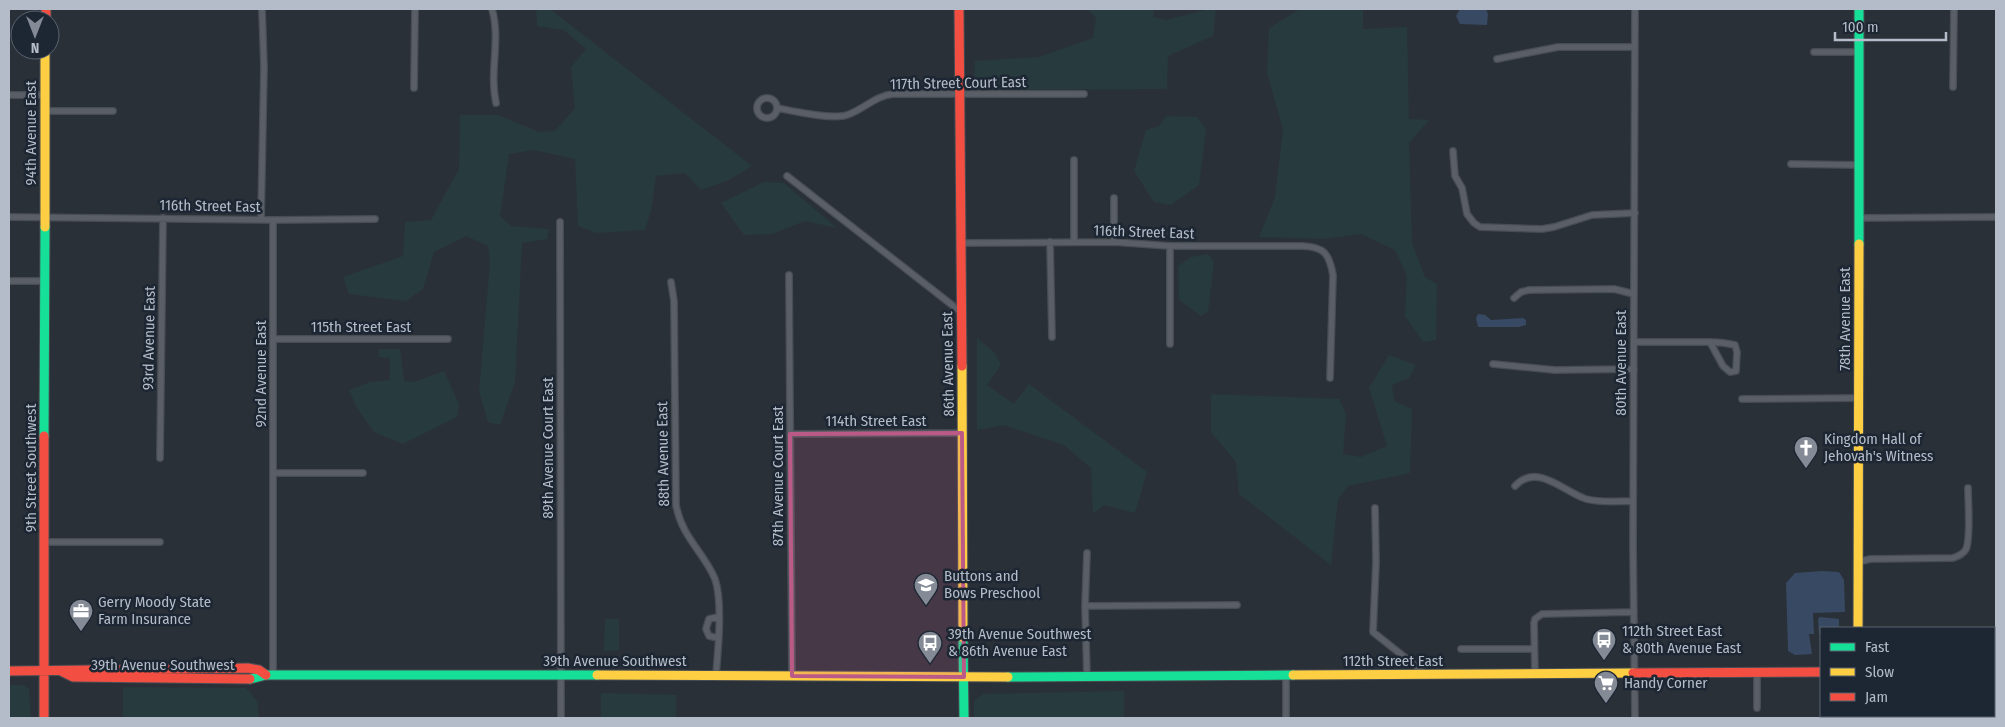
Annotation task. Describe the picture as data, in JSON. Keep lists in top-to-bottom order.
{
  "streets": {
    "main road": [
      "94th Avenue East",
      "78th Avenue East",
      "86th Avenue East",
      "9th Street Southwest",
      "39th Avenue Southwest",
      "112th Street East"
    ],
    "street": [
      "117th Street Court East",
      "116th Street East",
      "115th Street East",
      "93rd Avenue East",
      "80th Avenue East",
      "92nd Avenue East",
      "114th Street East",
      "89th Avenue Court East",
      "88th Avenue East",
      "87th Avenue Court East"
    ]
  },
  "crossings": [
    ["117th Street Court East", "86th Avenue East"],
    ["94th Avenue East", "116th Street East"],
    ["94th Avenue East", "9th Street Southwest"],
    ["116th Street East", "93rd Avenue East"],
    ["116th Street East", "86th Avenue East"],
    ["116th Street East", "92nd Avenue East"],
    ["116th Street East", "9th Street Southwest"],
    ["115th Street East", "92nd Avenue East"],
    ["80th Avenue East", "112th Street East"],
    ["86th Avenue East", "114th Street East"],
    ["86th Avenue East", "39th Avenue Southwest"],
    ["86th Avenue East", "112th Street East"],
    ["92nd Avenue East", "39th Avenue Southwest"],
    ["114th Street East", "87th Avenue Court East"],
    ["89th Avenue Court East", "39th Avenue Southwest"],
    ["88th Avenue East", "39th Avenue Southwest"],
    ["9th Street Southwest", "39th Avenue Southwest"],
    ["87th Avenue Court East", "39th Avenue Southwest"],
    ["39th Avenue Southwest", "112th Street East"]
  ],
  "places": {
    "church": ["Kingdom Hall of Jehovah's Witness"],
    "school or university": ["Buttons and Bows Preschool"],
    "office": ["Gerry Moody State Farm Insurance"],
    "bus stop": ["112th Street East & 80th Avenue East", "39th Avenue Southwest & 86th Avenue East"],
    "supermarket": ["Handy Corner"]
  },
  "legend": ["Fast", "Slow", "Jam"],
  "scale_bar": "100 m",
  "north": "bottom"
}
